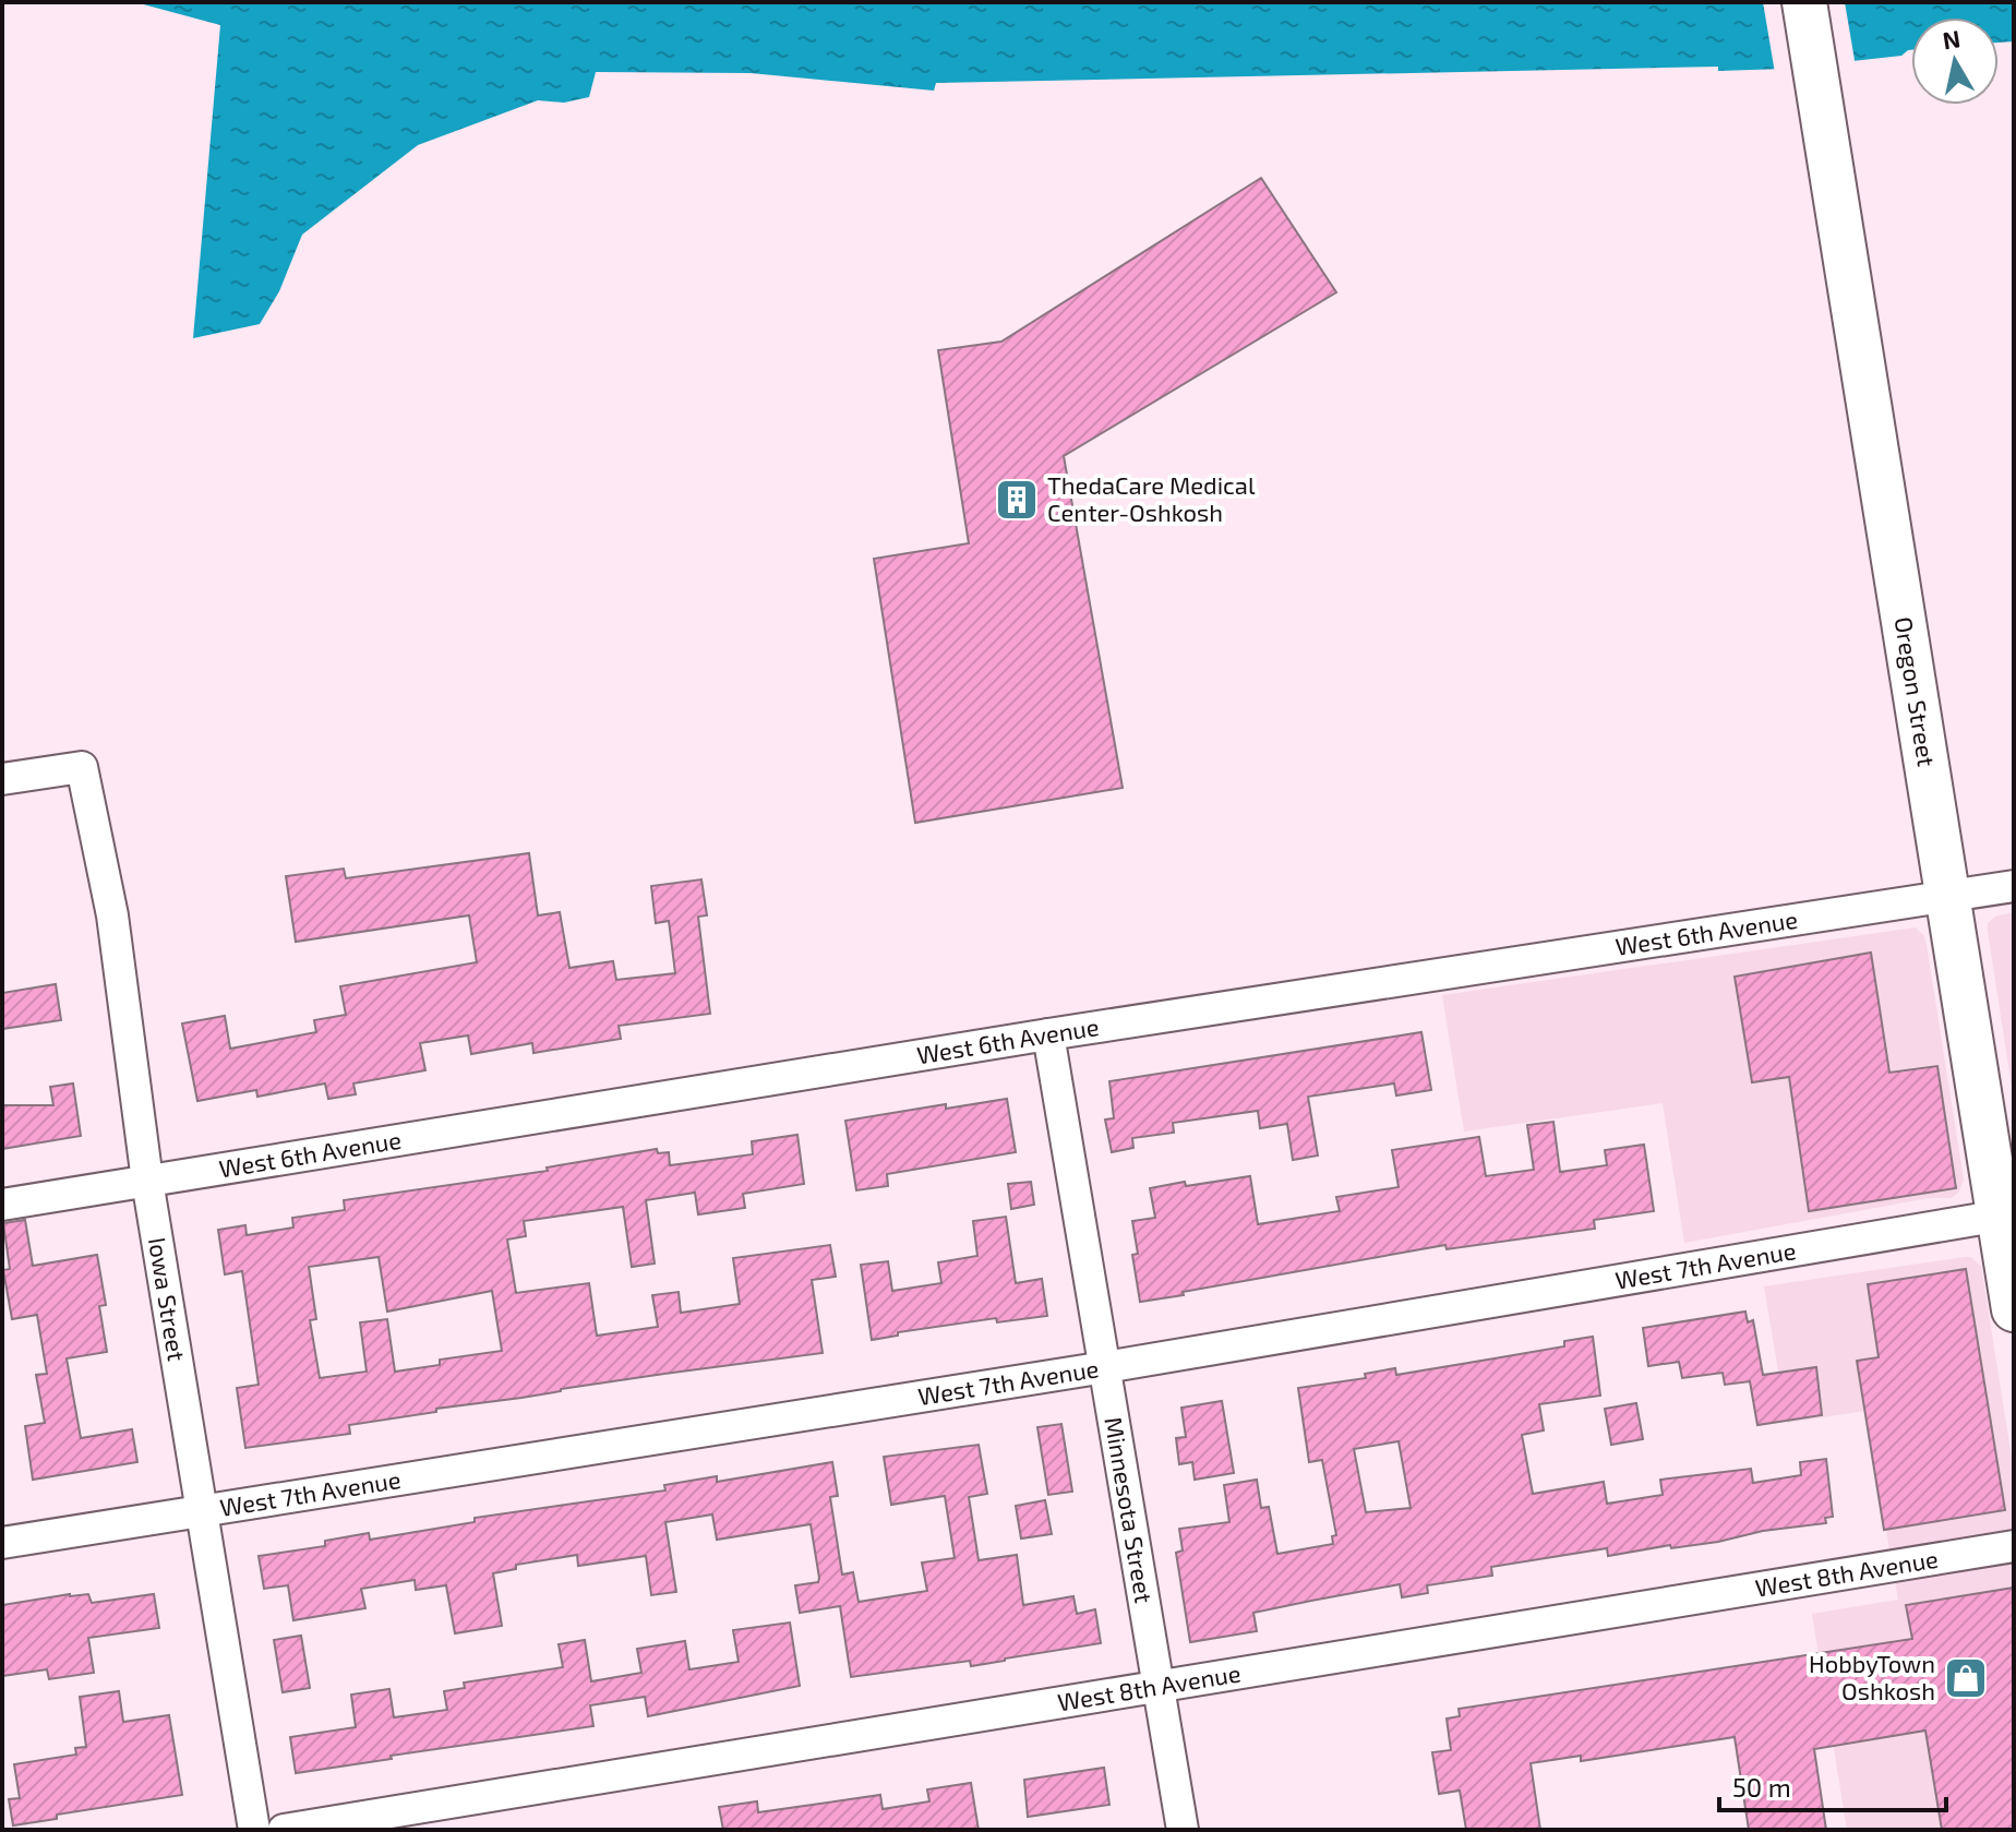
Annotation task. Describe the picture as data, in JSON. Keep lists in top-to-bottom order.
{
  "streets": {
    "main road": ["Oregon Street"],
    "street": [
      "West 6th Avenue",
      "West 7th Avenue",
      "Iowa Street",
      "Minnesota Street",
      "West 8th Avenue"
    ]
  },
  "crossings": [
    ["Oregon Street", "West 6th Avenue"],
    ["Oregon Street", "West 7th Avenue"],
    ["West 6th Avenue", "Iowa Street"],
    ["West 6th Avenue", "Minnesota Street"],
    ["West 7th Avenue", "Iowa Street"],
    ["West 7th Avenue", "Minnesota Street"],
    ["Minnesota Street", "West 8th Avenue"]
  ],
  "places": {
    "building": ["ThedaCare Medical Center-Oshkosh"],
    "shop": ["HobbyTown Oshkosh"]
  },
  "scale_bar": "50 m",
  "north": "top"
}
